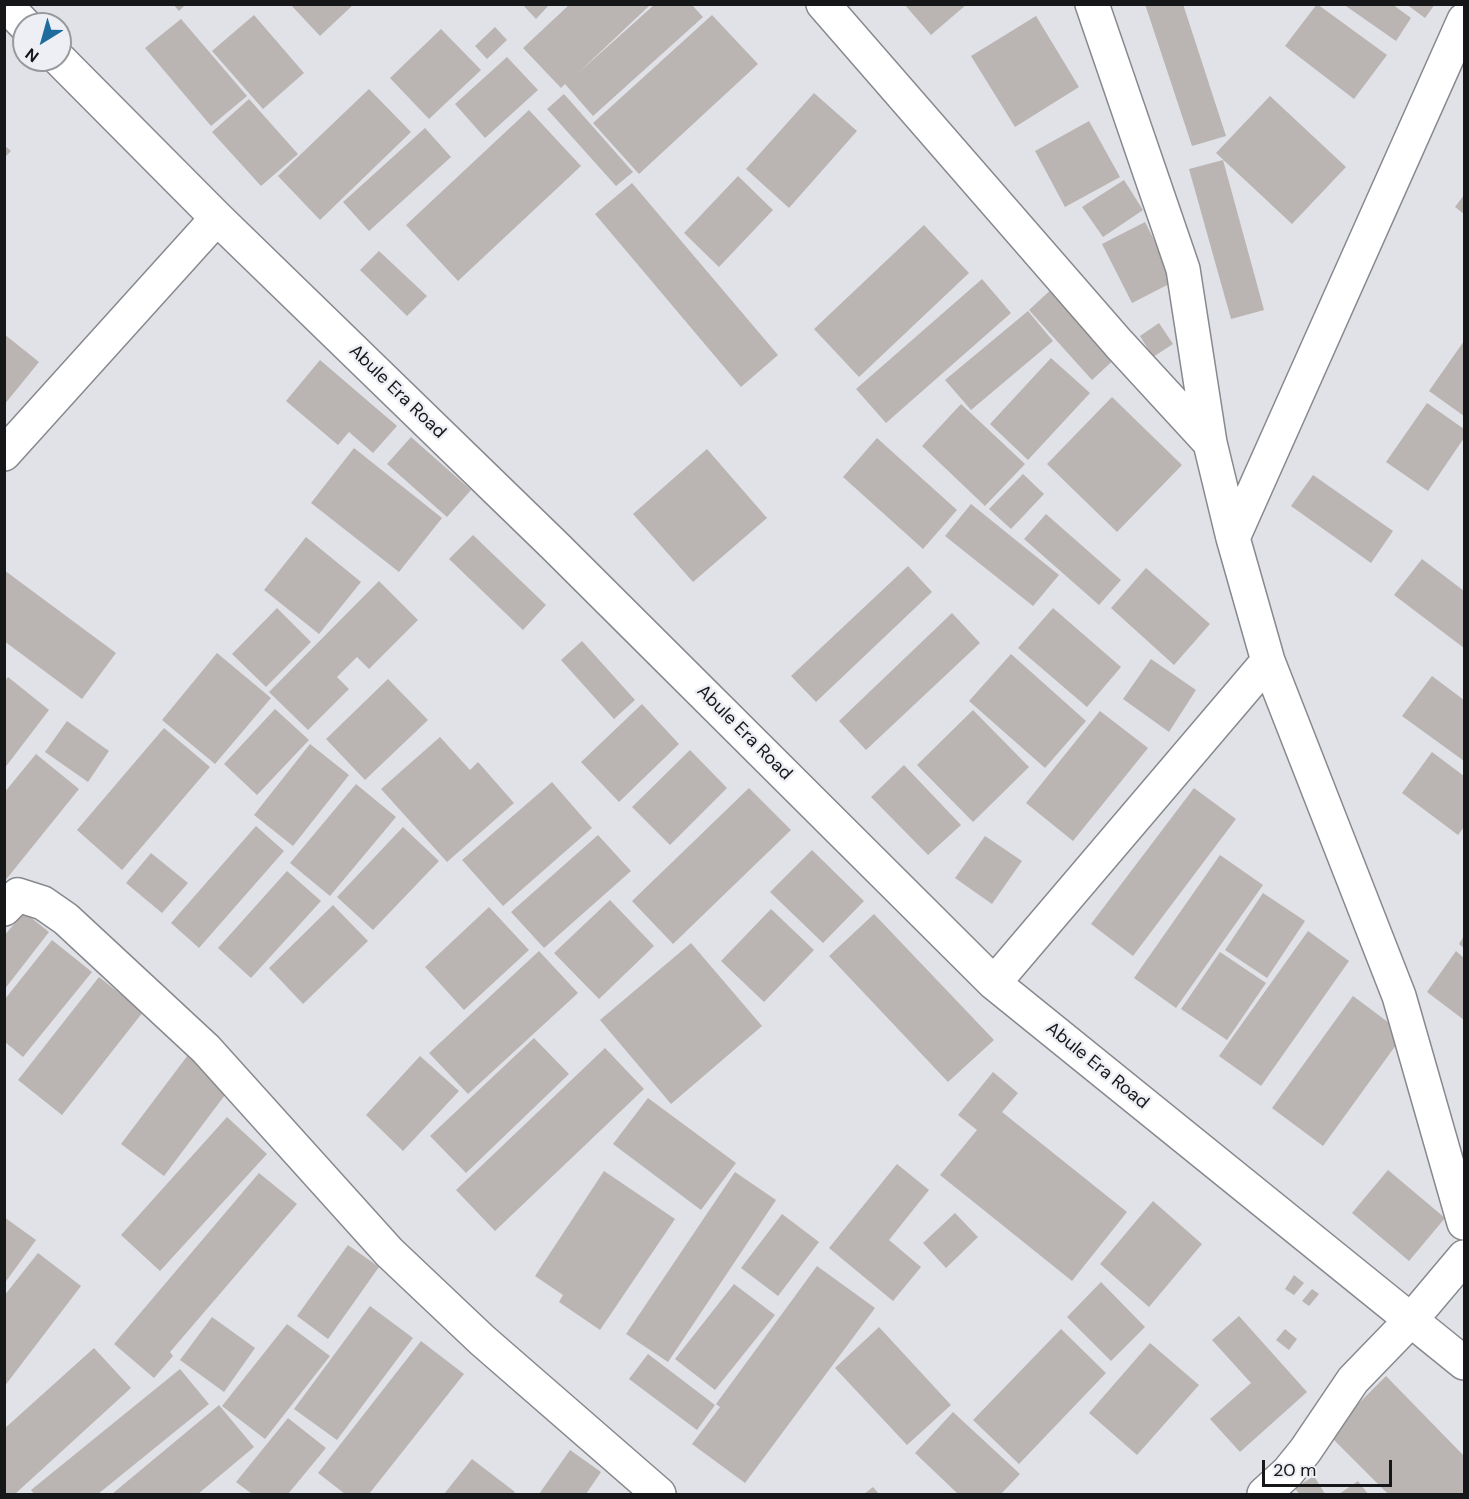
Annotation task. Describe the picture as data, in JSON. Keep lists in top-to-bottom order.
{
  "streets": {
    "street": ["Abule Era Road"]
  },
  "scale_bar": "20 m",
  "north": "bottom left"
}
